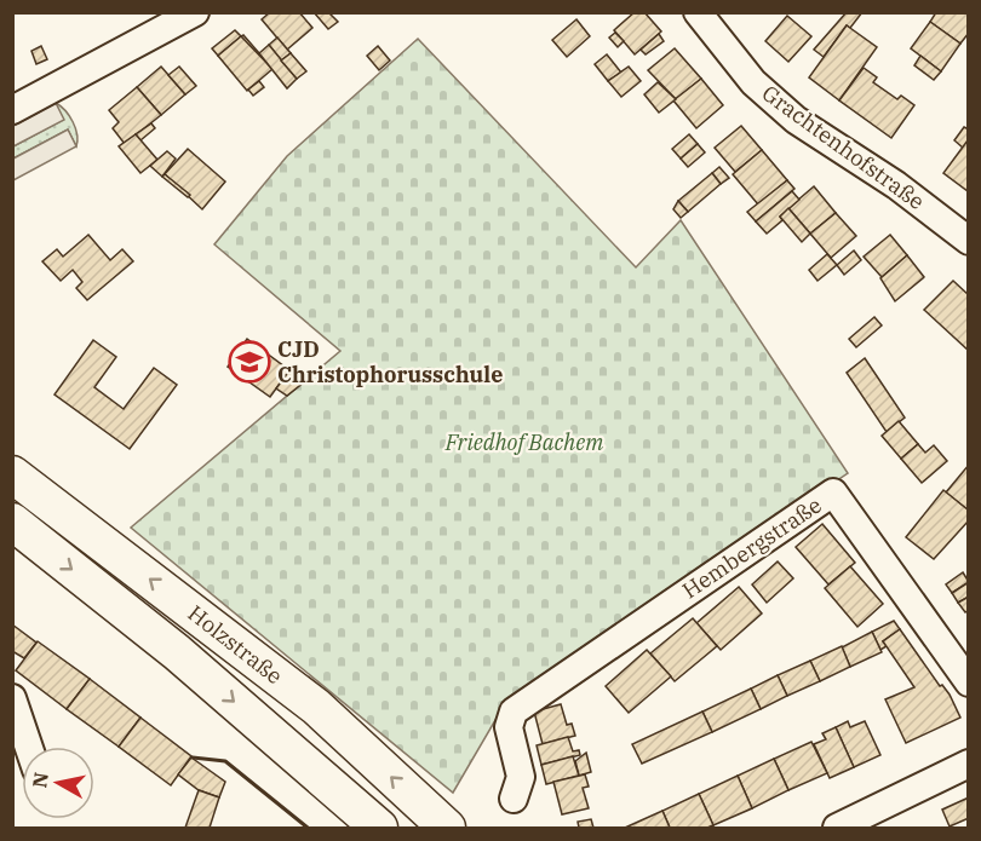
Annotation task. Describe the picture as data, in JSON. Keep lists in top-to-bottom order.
{
  "streets": {
    "main road": ["Holzstraße"],
    "street": ["Grachtenhofstraße", "Hembergstraße"]
  },
  "parks": ["Friedhof Bachem"],
  "places": {
    "school or university": ["CJD Christophorusschule"]
  },
  "north": "left"
}
